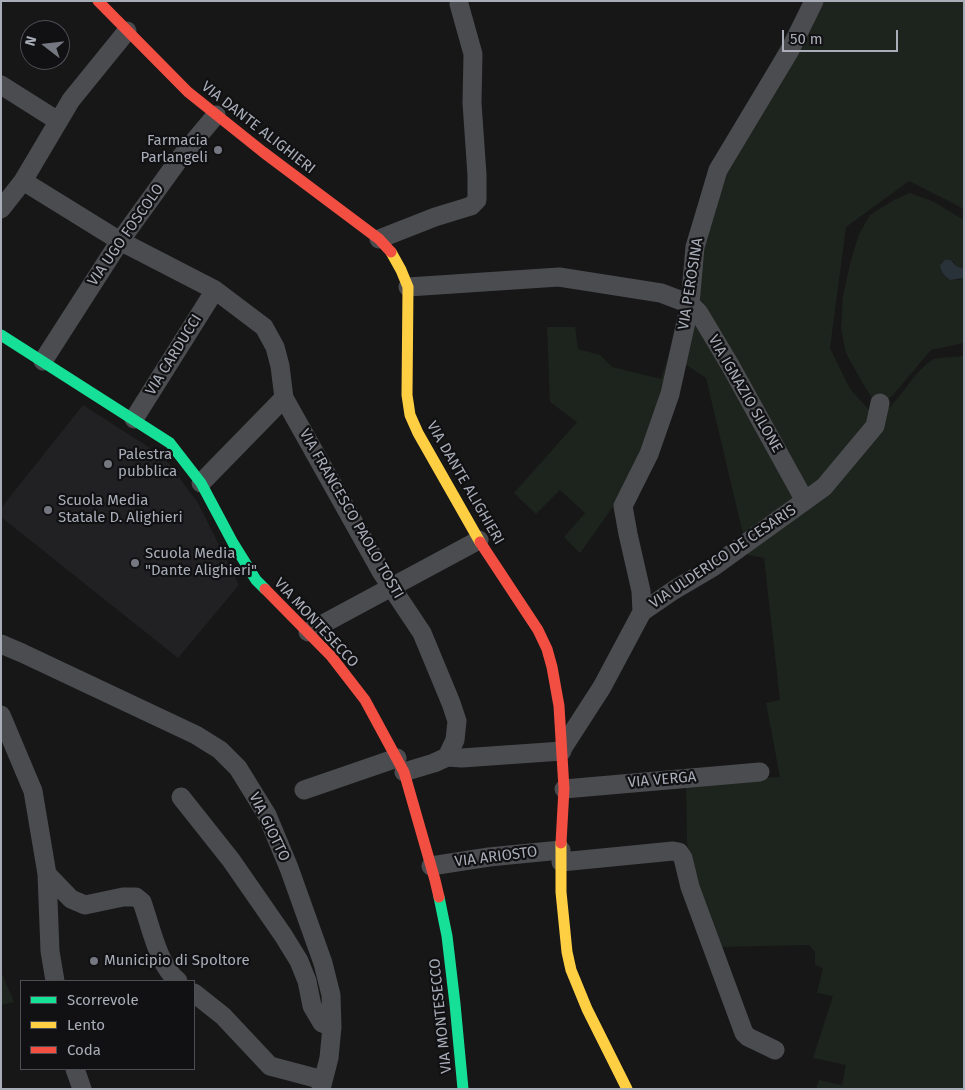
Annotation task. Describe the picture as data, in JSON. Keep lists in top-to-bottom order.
{
  "streets": {
    "main road": ["VIA DANTE ALIGHIERI", "VIA MONTESECCO"],
    "street": [
      "VIA UGO FOSCOLO",
      "VIA PEROSINA",
      "VIA CARDUCCI",
      "VIA IGNAZIO SILONE",
      "VIA FRANCESCO PAOLO TOSTI",
      "VIA ULDERICO DE CESARIS",
      "VIA VERGA",
      "VIA GIOTTO",
      "VIA ARIOSTO"
    ]
  },
  "crossings": [
    ["VIA DANTE ALIGHIERI", "VIA UGO FOSCOLO"],
    ["VIA DANTE ALIGHIERI", "VIA ULDERICO DE CESARIS"],
    ["VIA DANTE ALIGHIERI", "VIA VERGA"],
    ["VIA DANTE ALIGHIERI", "VIA ARIOSTO"],
    ["VIA UGO FOSCOLO", "VIA FRANCESCO PAOLO TOSTI"],
    ["VIA UGO FOSCOLO", "VIA MONTESECCO"],
    ["VIA PEROSINA", "VIA IGNAZIO SILONE"],
    ["VIA PEROSINA", "VIA ULDERICO DE CESARIS"],
    ["VIA CARDUCCI", "VIA FRANCESCO PAOLO TOSTI"],
    ["VIA CARDUCCI", "VIA MONTESECCO"],
    ["VIA IGNAZIO SILONE", "VIA ULDERICO DE CESARIS"],
    ["VIA MONTESECCO", "VIA ARIOSTO"]
  ],
  "places": [
    "Farmacia Parlangeli",
    "Palestra pubblica",
    "Scuola Media Statale D. Alighieri",
    "Scuola Media \"Dante Alighieri\"",
    "Municipio di Spoltore"
  ],
  "legend": ["Scorrevole", "Lento", "Coda"],
  "scale_bar": "50 m",
  "north": "left"
}
